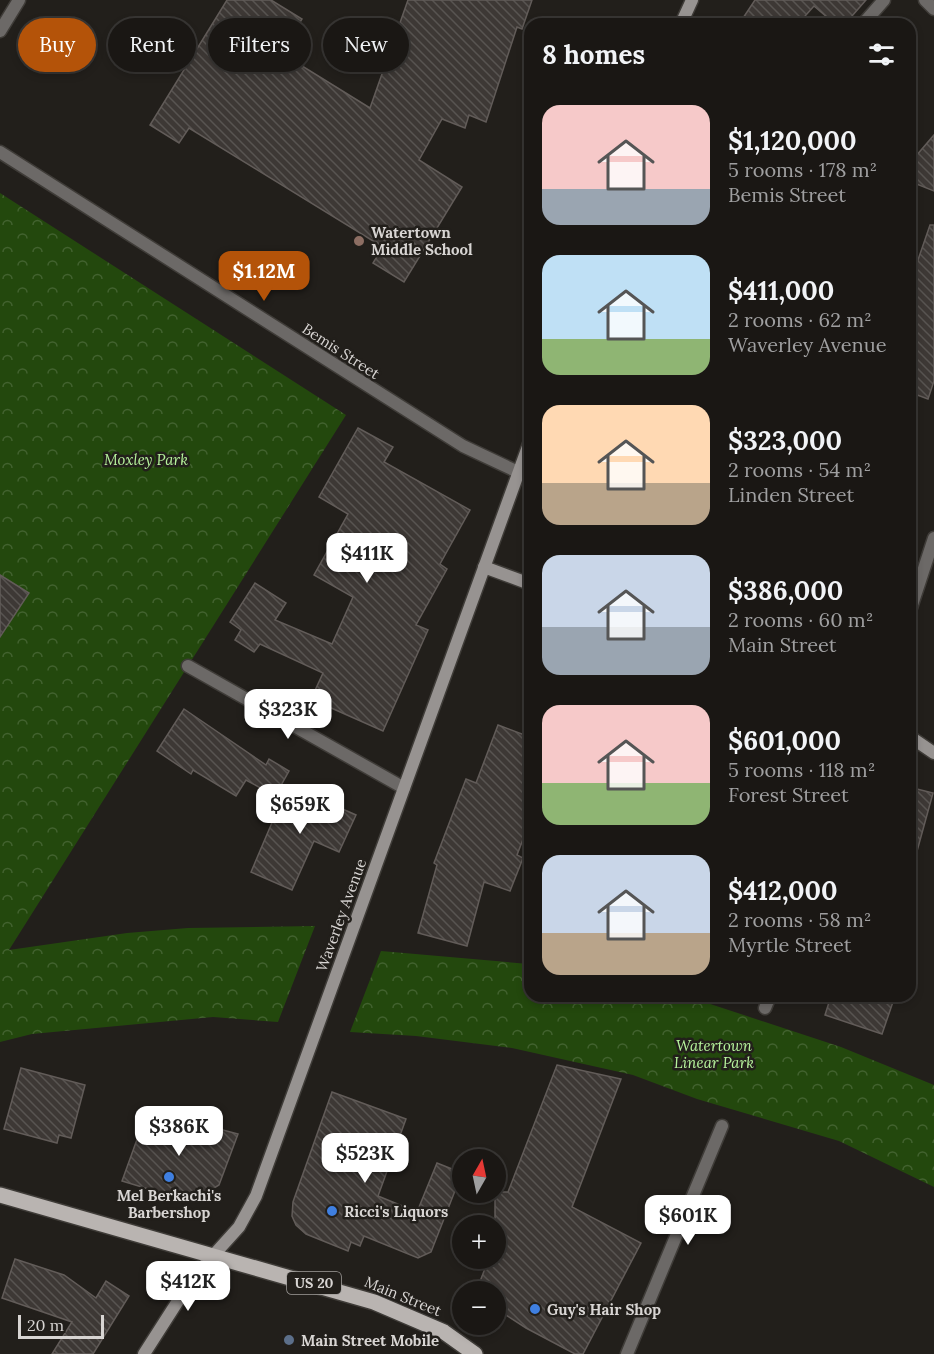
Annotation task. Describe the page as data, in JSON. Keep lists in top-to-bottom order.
{
  "streets": {
    "main road": ["US 20", "Main Street"],
    "street": ["Bemis Street", "Waverley Avenue"]
  },
  "crossings": [
    ["Bemis Street", "Waverley Avenue"],
    ["Waverley Avenue", "Main Street"]
  ],
  "parks": ["Moxley Park", "Watertown Linear Park"],
  "places": [
    "Watertown Middle School",
    "Mel Berkachi's Barbershop",
    "Ricci's Liquors",
    "Guy's Hair Shop",
    "Main Street Mobile"
  ],
  "scale_bar": "20 m",
  "north": "top",
  "page": {
    "chip": [
      "Buy",
      "Rent",
      "Filters",
      "New"
    ],
    "heading": "8 homes",
    "list": [
      {
        "name": "$1,120,000",
        "note": "5 rooms · 178 m² · Bemis Street"
      },
      {
        "name": "$411,000",
        "note": "2 rooms · 62 m² · Waverley Avenue"
      },
      {
        "name": "$323,000",
        "note": "2 rooms · 54 m² · Linden Street"
      },
      {
        "name": "$386,000",
        "note": "2 rooms · 60 m² · Main Street"
      },
      {
        "name": "$601,000",
        "note": "5 rooms · 118 m² · Forest Street"
      },
      {
        "name": "$412,000",
        "note": "2 rooms · 58 m² · Myrtle Street"
      }
    ],
    "price": [
      "$1.12M",
      "$411K",
      "$323K",
      "$659K",
      "$386K",
      "$523K",
      "$601K",
      "$412K"
    ],
    "map_buttons": ["+", "−"],
    "scale": "20 m"
  }
}
